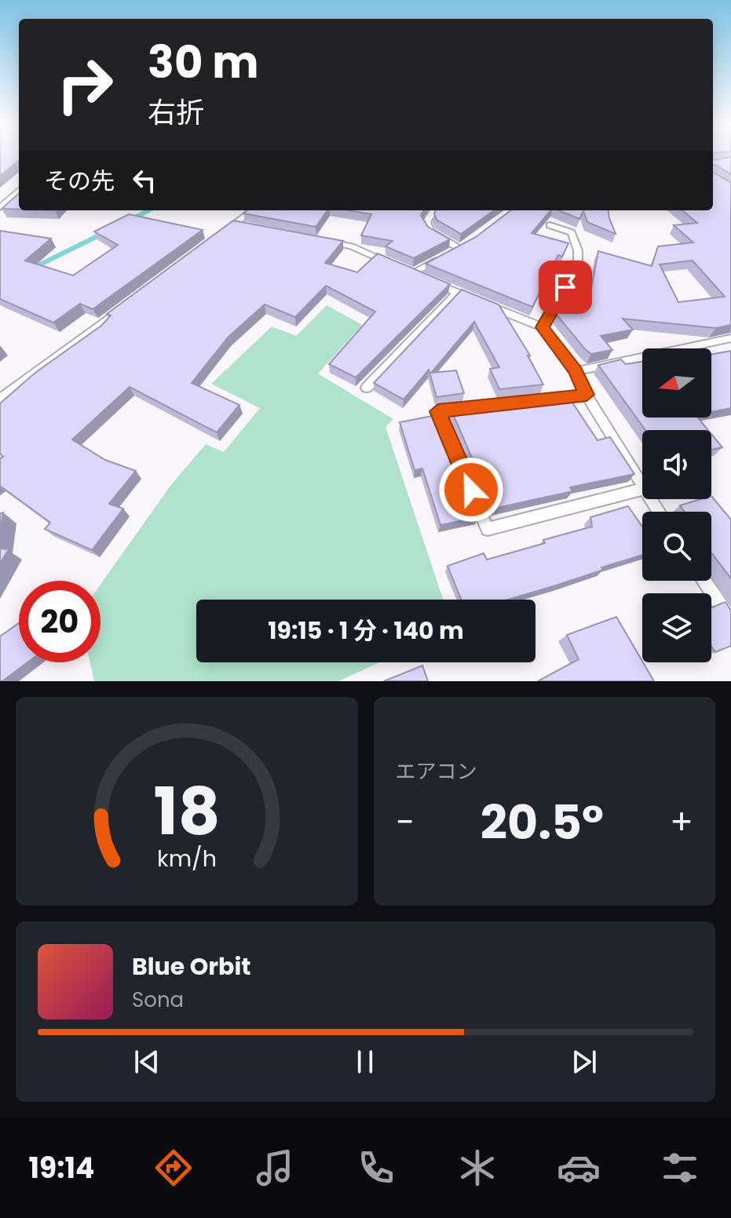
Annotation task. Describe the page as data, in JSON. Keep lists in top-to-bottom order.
{
  "north": "left",
  "page": {
    "turn": ["30 m", "右折"],
    "then": "その先",
    "limit": "20",
    "trip": "19:15 · 1 分 · 140 m",
    "tile": "エアコン",
    "heat": ["−", "20.5°", "+"],
    "song": ["Blue Orbit", "Sona"],
    "tabs": "19:14",
    "gauge": ["18", "km/h"]
  }
}
